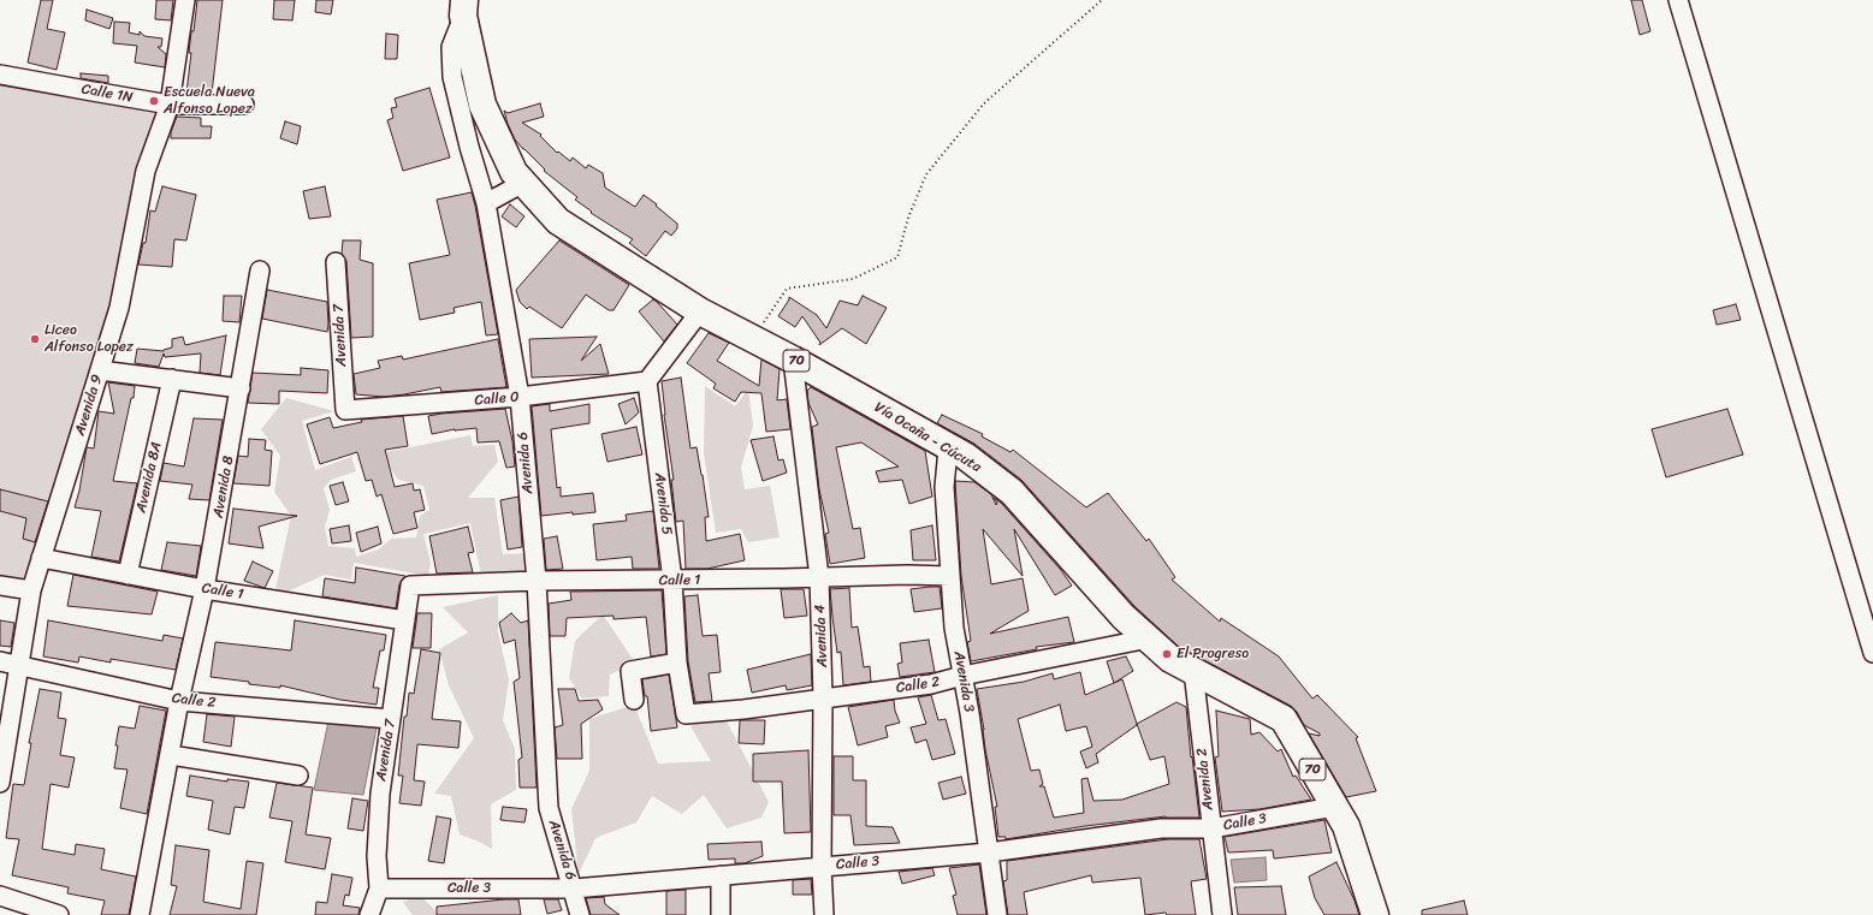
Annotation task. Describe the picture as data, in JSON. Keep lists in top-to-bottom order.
{
  "streets": {
    "main road": ["70", "Vía Ocaña - Cúcuta"],
    "street": [
      "Calle 1N",
      "Avenida 7",
      "Calle 0",
      "Avenida 9",
      "Avenida 6",
      "Avenida 8A",
      "Avenida 8",
      "Avenida 5",
      "Calle 1",
      "Avenida 4",
      "Avenida 3",
      "Calle 2",
      "Avenida 2",
      "Calle 3"
    ]
  },
  "crossings": [
    ["Calle 1N", "Avenida 9"],
    ["Avenida 7", "Calle 0"],
    ["Avenida 7", "Calle 1"],
    ["Avenida 7", "Calle 2"],
    ["Avenida 7", "Calle 3"],
    ["Calle 0", "Avenida 6"],
    ["Calle 0", "Avenida 5"],
    ["Avenida 9", "Calle 1"],
    ["Avenida 9", "Calle 2"],
    ["Vía Ocaña - Cúcuta", "Avenida 6"],
    ["Vía Ocaña - Cúcuta", "Avenida 4"],
    ["Vía Ocaña - Cúcuta", "Avenida 3"],
    ["Vía Ocaña - Cúcuta", "Calle 2"],
    ["Vía Ocaña - Cúcuta", "Avenida 2"],
    ["Vía Ocaña - Cúcuta", "Calle 3"],
    ["Avenida 6", "Calle 1"],
    ["Avenida 6", "Calle 3"],
    ["Avenida 8A", "Calle 1"],
    ["Avenida 8", "Calle 1"],
    ["Avenida 8", "Calle 2"],
    ["Avenida 5", "Calle 1"],
    ["Avenida 5", "Calle 2"],
    ["Calle 1", "Avenida 4"],
    ["Calle 1", "Avenida 3"],
    ["Avenida 4", "Calle 2"],
    ["Avenida 4", "Calle 3"],
    ["Avenida 3", "Calle 2"],
    ["Avenida 3", "Calle 3"],
    ["Avenida 2", "Calle 3"]
  ],
  "places": ["Escuela Nueva Alfonso Lopez", "Liceo Alfonso Lopez", "El Progreso"]
}
